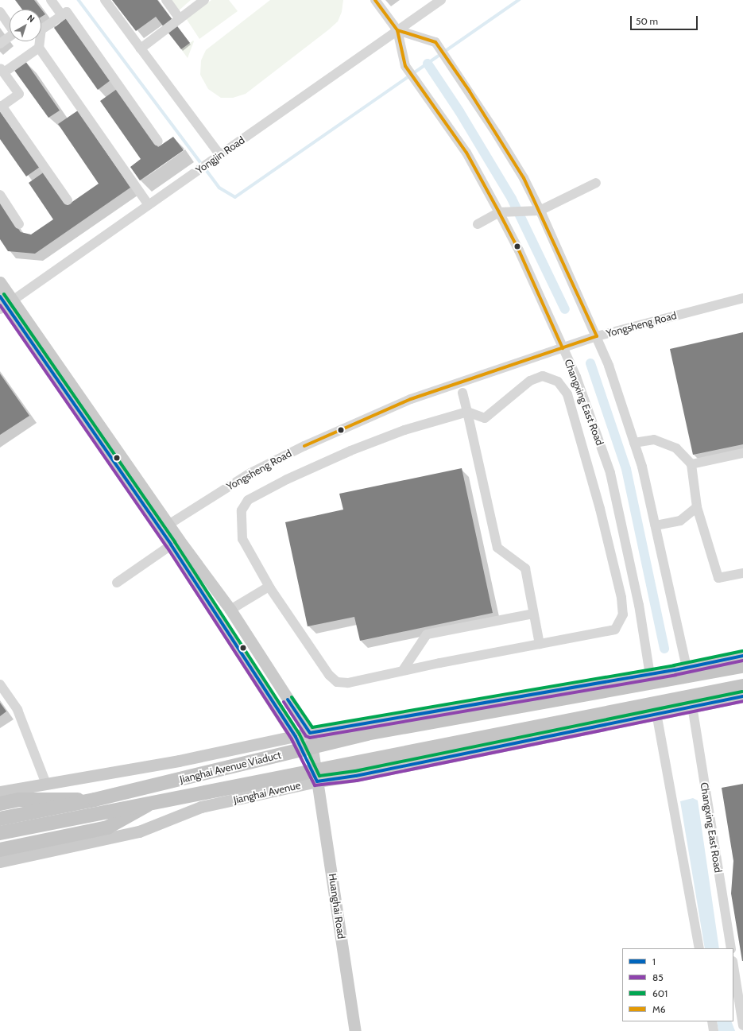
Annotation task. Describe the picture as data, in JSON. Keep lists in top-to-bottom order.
{
  "streets": {
    "highway": ["Jianghai Avenue Viaduct"],
    "main road": ["Jianghai Avenue", "Huanghai Road"],
    "street": ["Yongjin Road", "Yongsheng Road", "Changxing East Road"]
  },
  "crossings": [
    ["Yongjin Road", "Changxing East Road"],
    ["Yongjin Road", "Huanghai Road"],
    ["Yongsheng Road", "Changxing East Road"],
    ["Yongsheng Road", "Huanghai Road"],
    ["Changxing East Road", "Jianghai Avenue"],
    ["Jianghai Avenue", "Huanghai Road"]
  ],
  "lines": [
    "transit line M6",
    "transit line 601",
    "transit line 1",
    "transit line 85"
  ],
  "legend": [
    "1",
    "85",
    "601",
    "M6"
  ],
  "scale_bar": "50 m",
  "north": "top right"
}
